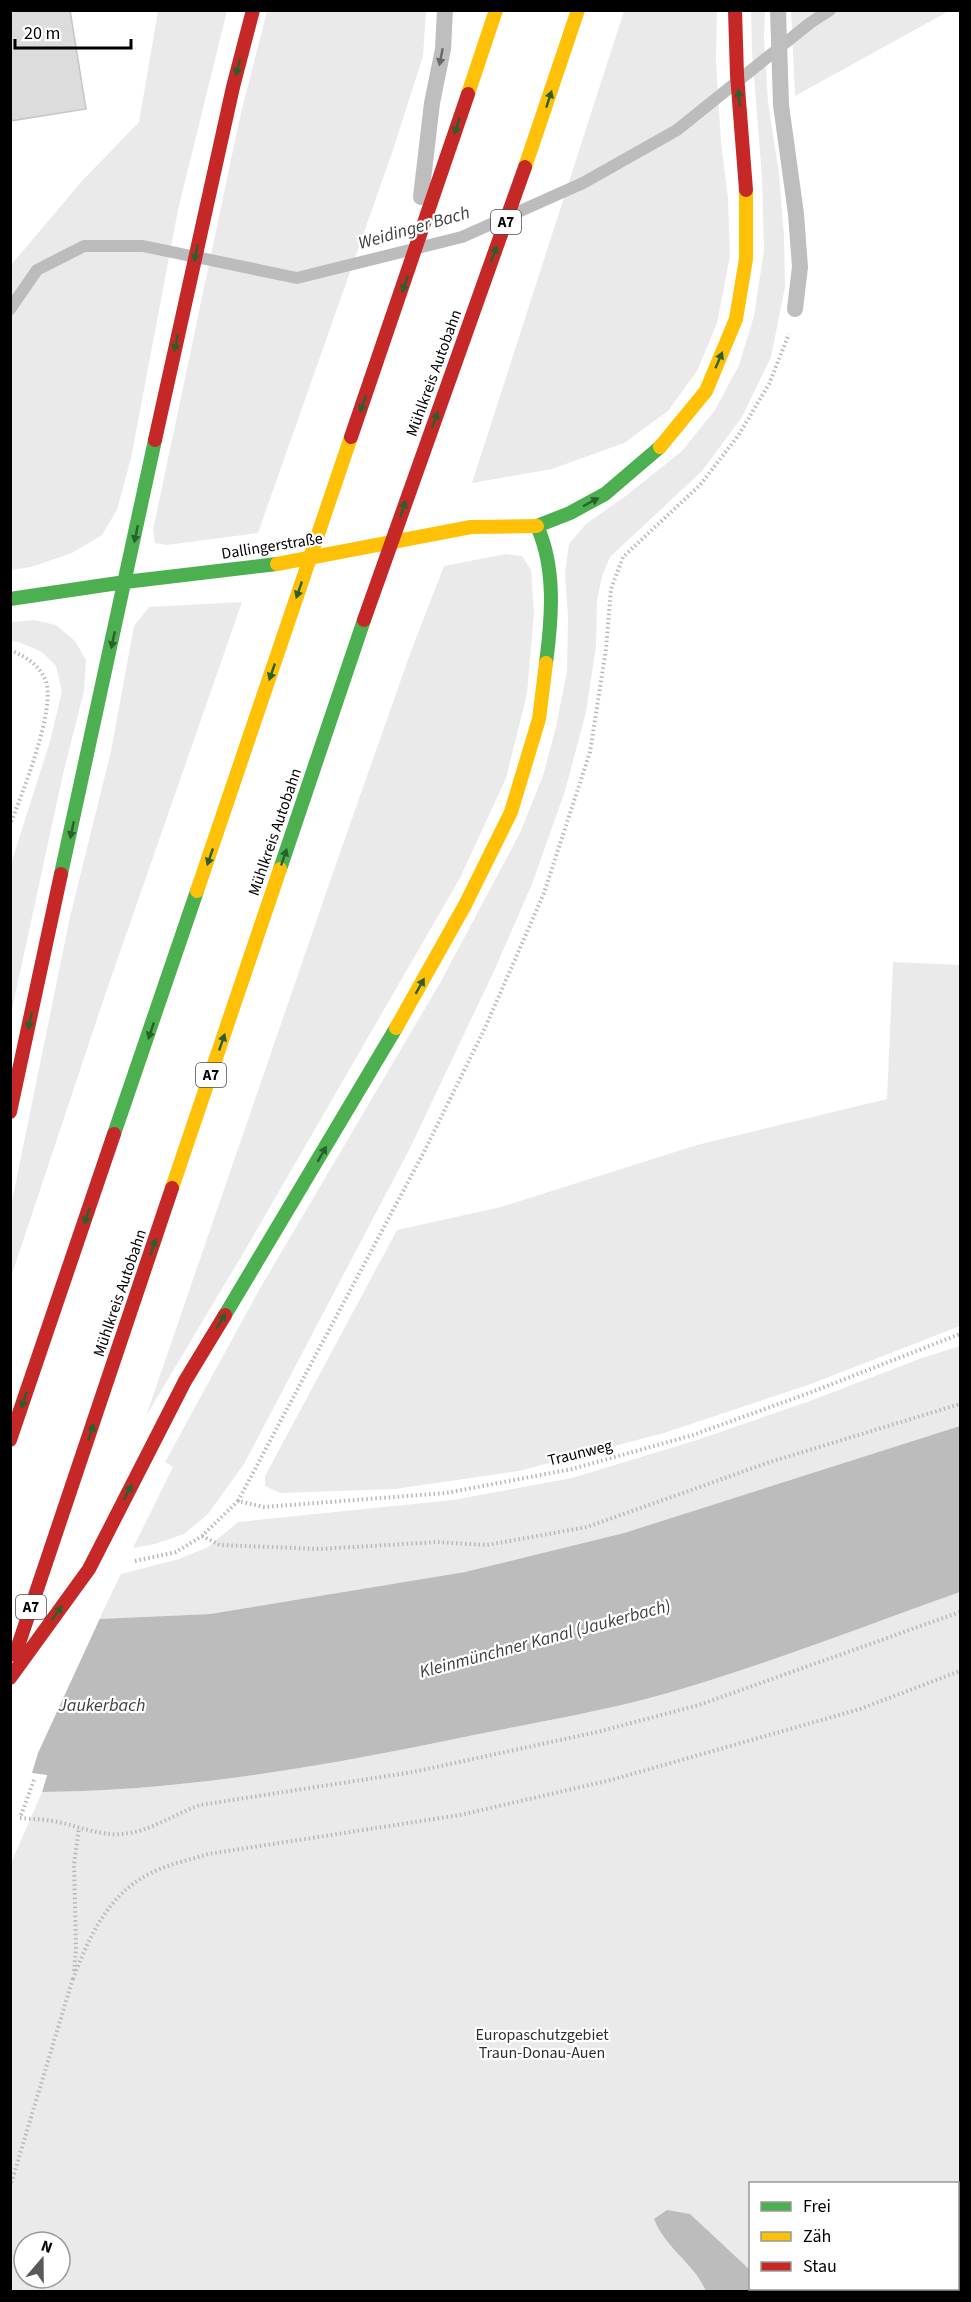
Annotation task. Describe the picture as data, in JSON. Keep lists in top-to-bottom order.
{
  "streets": {
    "main road": ["A7", "Mühlkreis Autobahn", "Dallingerstraße"],
    "path": ["Traunweg"]
  },
  "water": ["Weidinger Bach", "Kleinmünchner Kanal (Jaukerbach)", "Jaukerbach"],
  "parks": ["Europaschutzgebiet Traun-Donau-Auen"],
  "legend": ["Frei", "Zäh", "Stau"],
  "scale_bar": "20 m",
  "north": "top"
}
